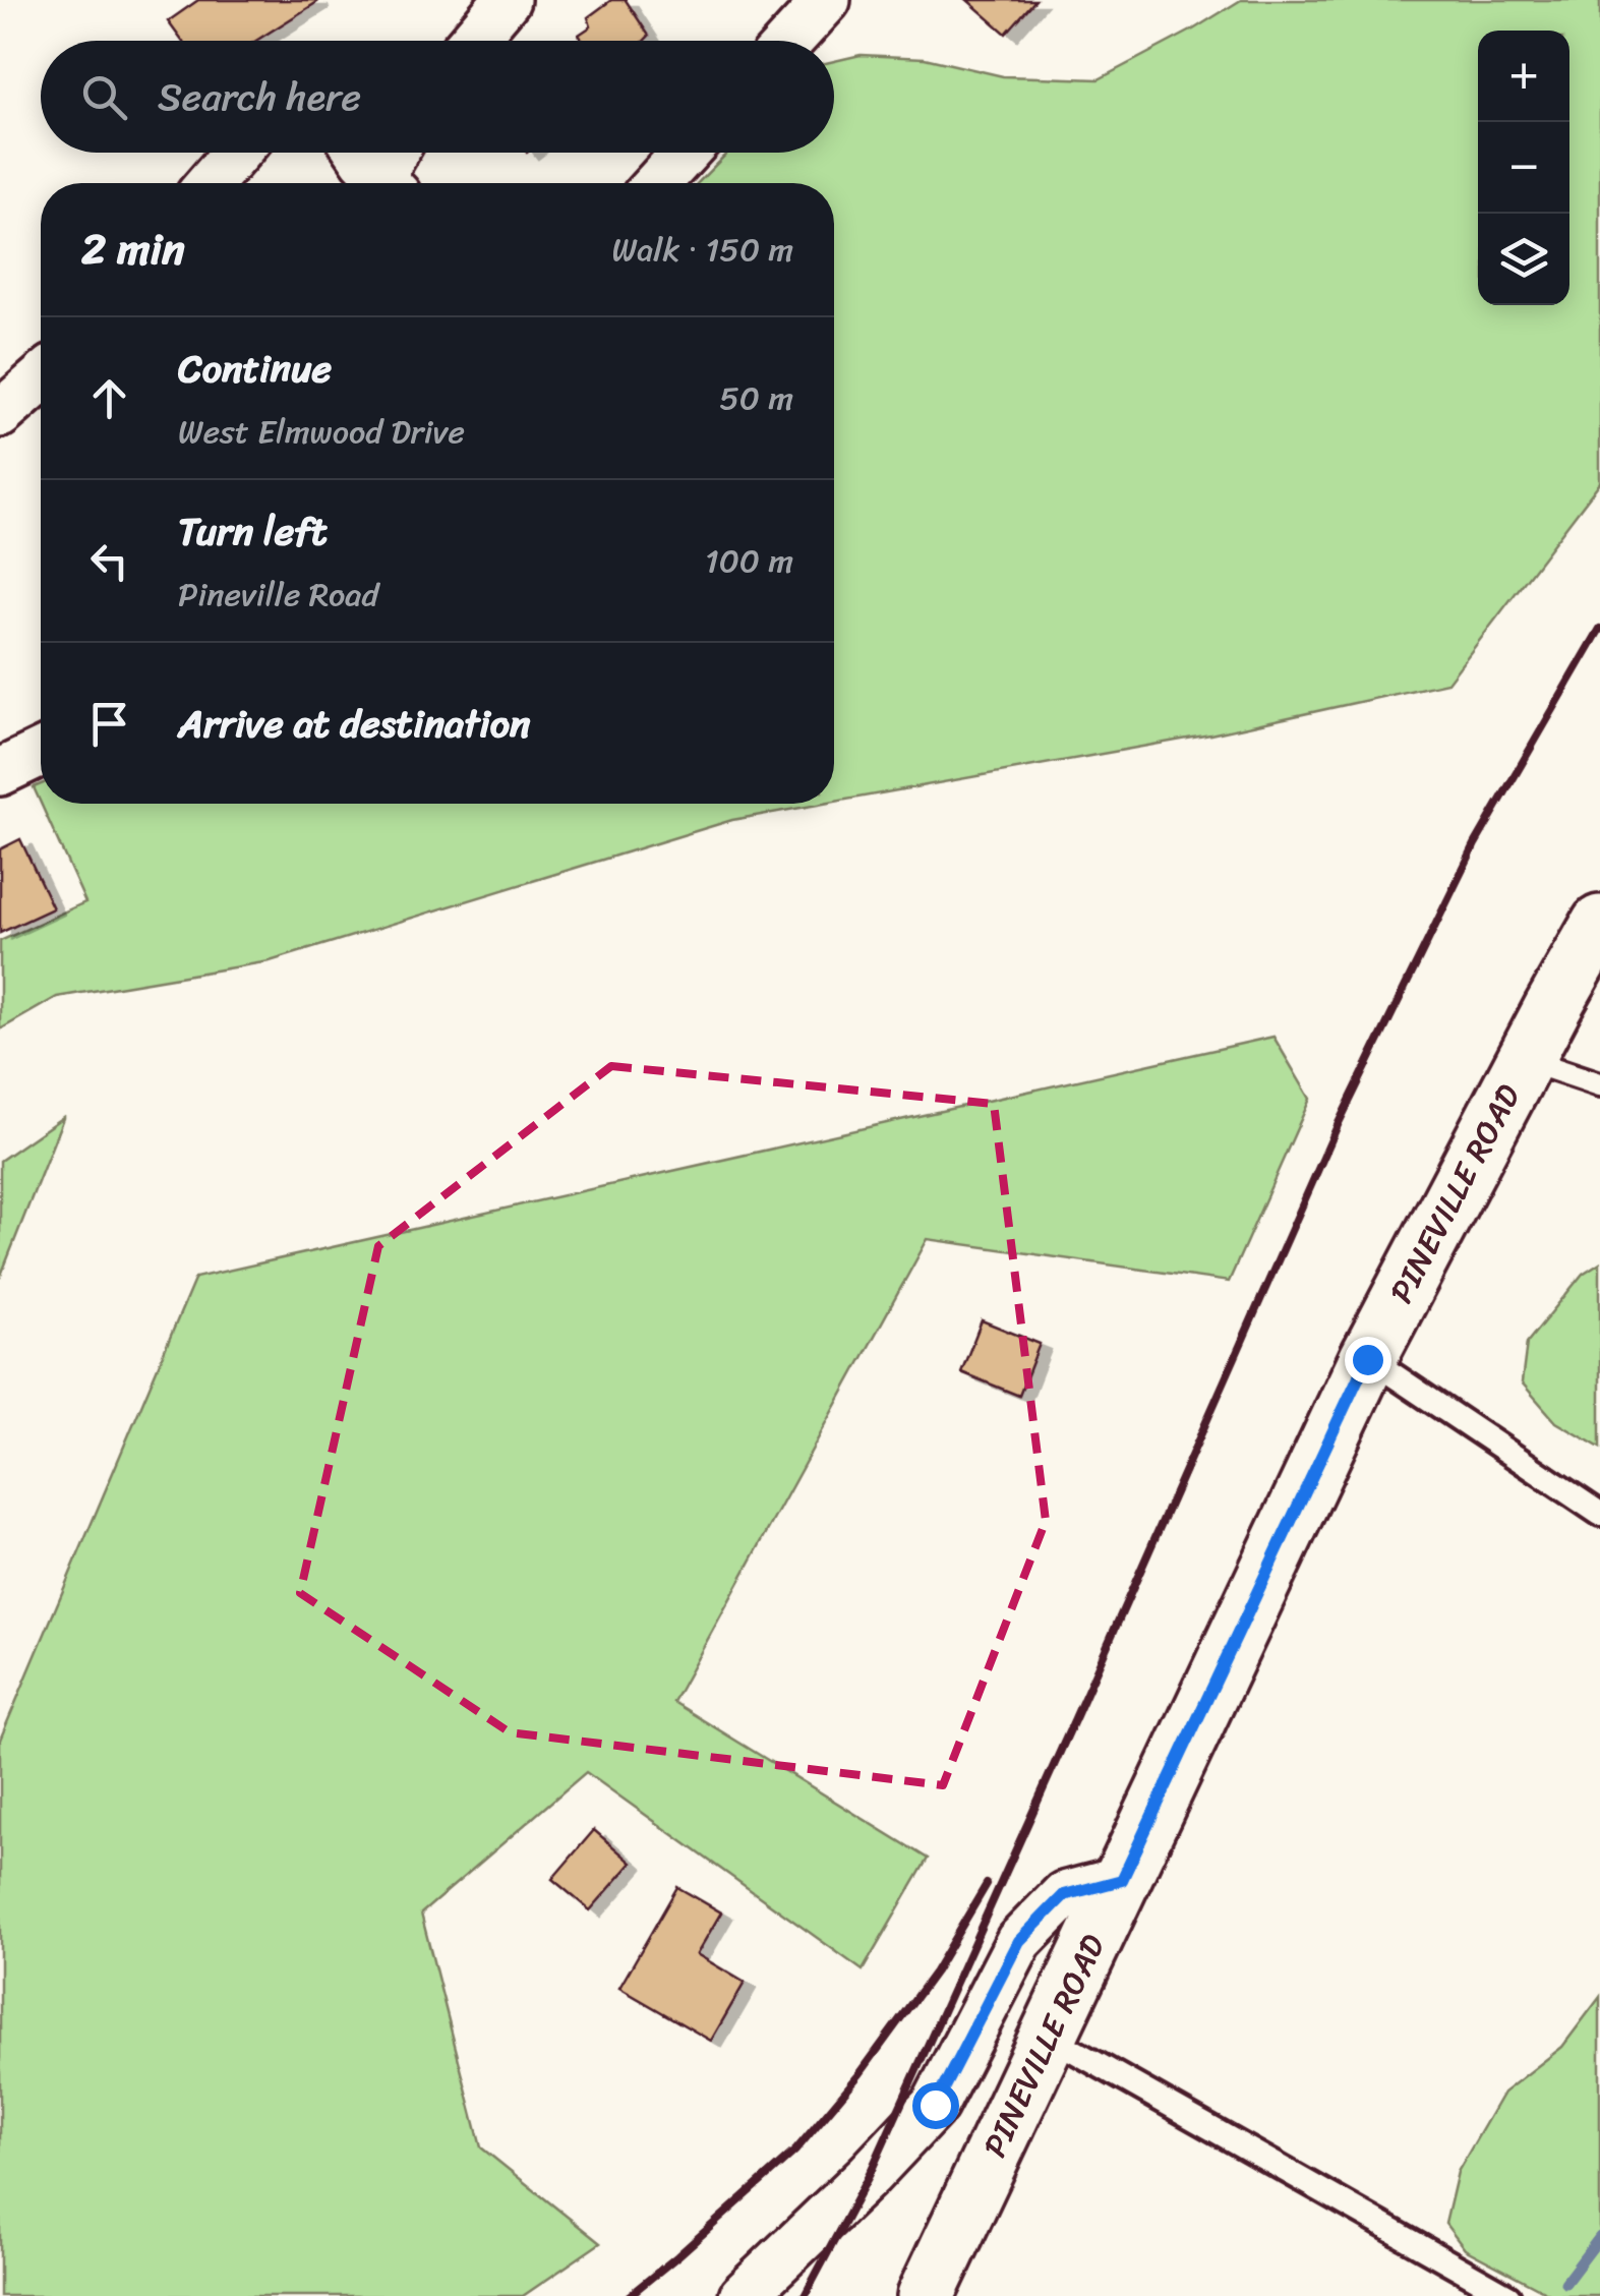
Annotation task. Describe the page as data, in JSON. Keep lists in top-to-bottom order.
{
  "streets": {
    "main road": ["PINEVILLE ROAD"]
  },
  "page": {
    "map_buttons": ["+", "−"],
    "search": "Search here",
    "heading": ["2 min", "Walk · 150 m"],
    "list": [
      ["Continue", "West Elmwood Drive", "50 m"],
      ["Turn left", "Pineville Road", "100 m"],
      "Arrive at destination"
    ]
  }
}
